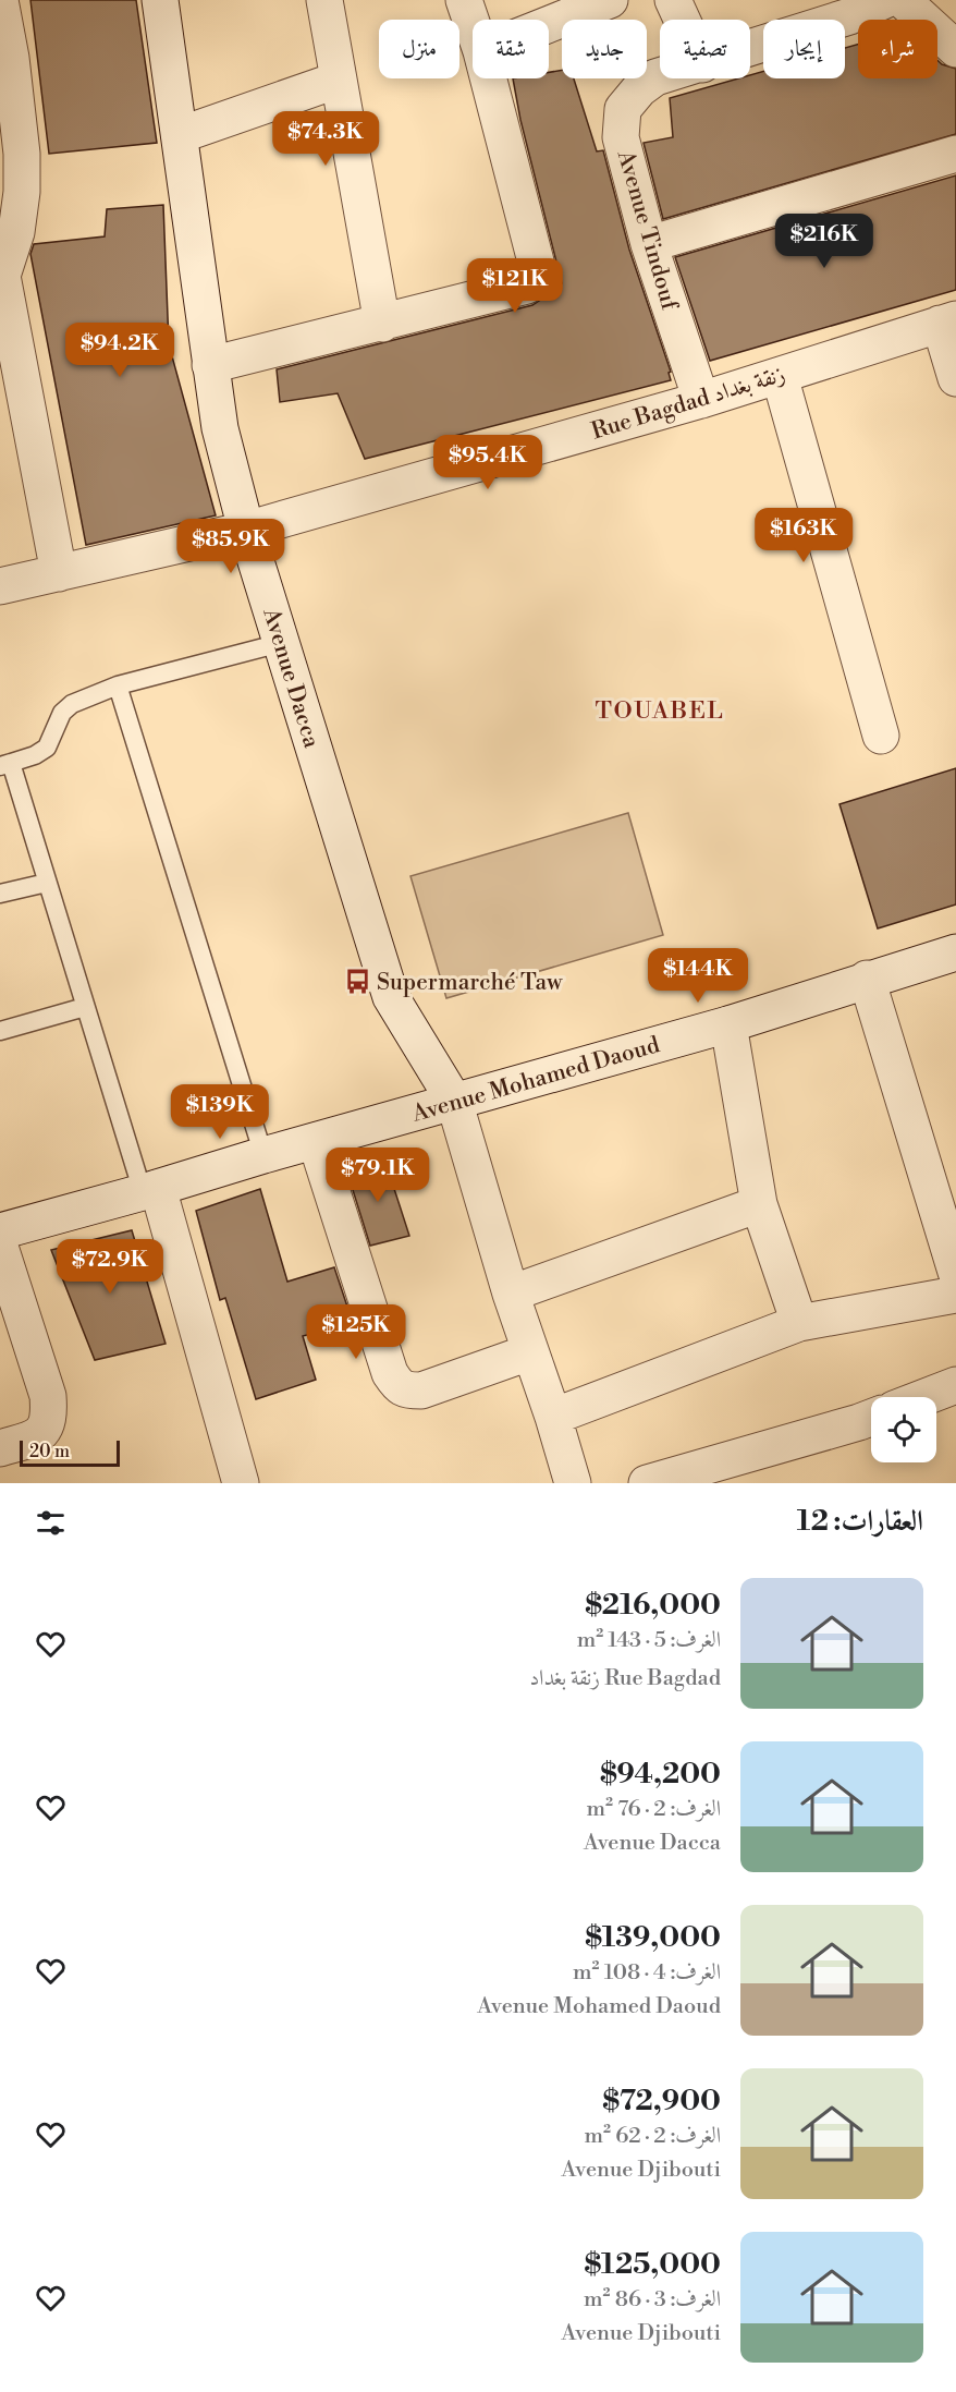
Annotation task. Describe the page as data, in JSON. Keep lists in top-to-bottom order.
{
  "streets": {
    "street": [
      "Avenue Tindouf",
      "Rue Bagdad زنقة بغداد",
      "Avenue Dacca",
      "Avenue Mohamed Daoud"
    ]
  },
  "crossings": [
    ["Avenue Tindouf", "Rue Bagdad زنقة بغداد"],
    ["Rue Bagdad زنقة بغداد", "Avenue Dacca"],
    ["Avenue Dacca", "Avenue Mohamed Daoud"]
  ],
  "districts": ["TOUABEL"],
  "places": {
    "bus stop": ["Supermarché Taw"]
  },
  "scale_bar": "20 m",
  "page": {
    "chip": [
      "شراء",
      "إيجار",
      "تصفية",
      "جديد",
      "شقة",
      "منزل"
    ],
    "price": [
      "$74.3K",
      "$216K",
      "$121K",
      "$94.2K",
      "$95.4K",
      "$163K",
      "$85.9K",
      "$144K",
      "$139K",
      "$79.1K",
      "$72.9K",
      "$125K"
    ],
    "scale": "20 m",
    "heading": "العقارات: 12",
    "list": [
      {
        "name": "$216,000",
        "note": "الغرف: 5 · 143 m² · Rue Bagdad زنقة بغداد"
      },
      {
        "name": "$94,200",
        "note": "الغرف: 2 · 76 m² · Avenue Dacca"
      },
      {
        "name": "$139,000",
        "note": "الغرف: 4 · 108 m² · Avenue Mohamed Daoud"
      },
      {
        "name": "$72,900",
        "note": "الغرف: 2 · 62 m² · Avenue Djibouti"
      },
      {
        "name": "$125,000",
        "note": "الغرف: 3 · 86 m² · Avenue Djibouti"
      }
    ]
  }
}
